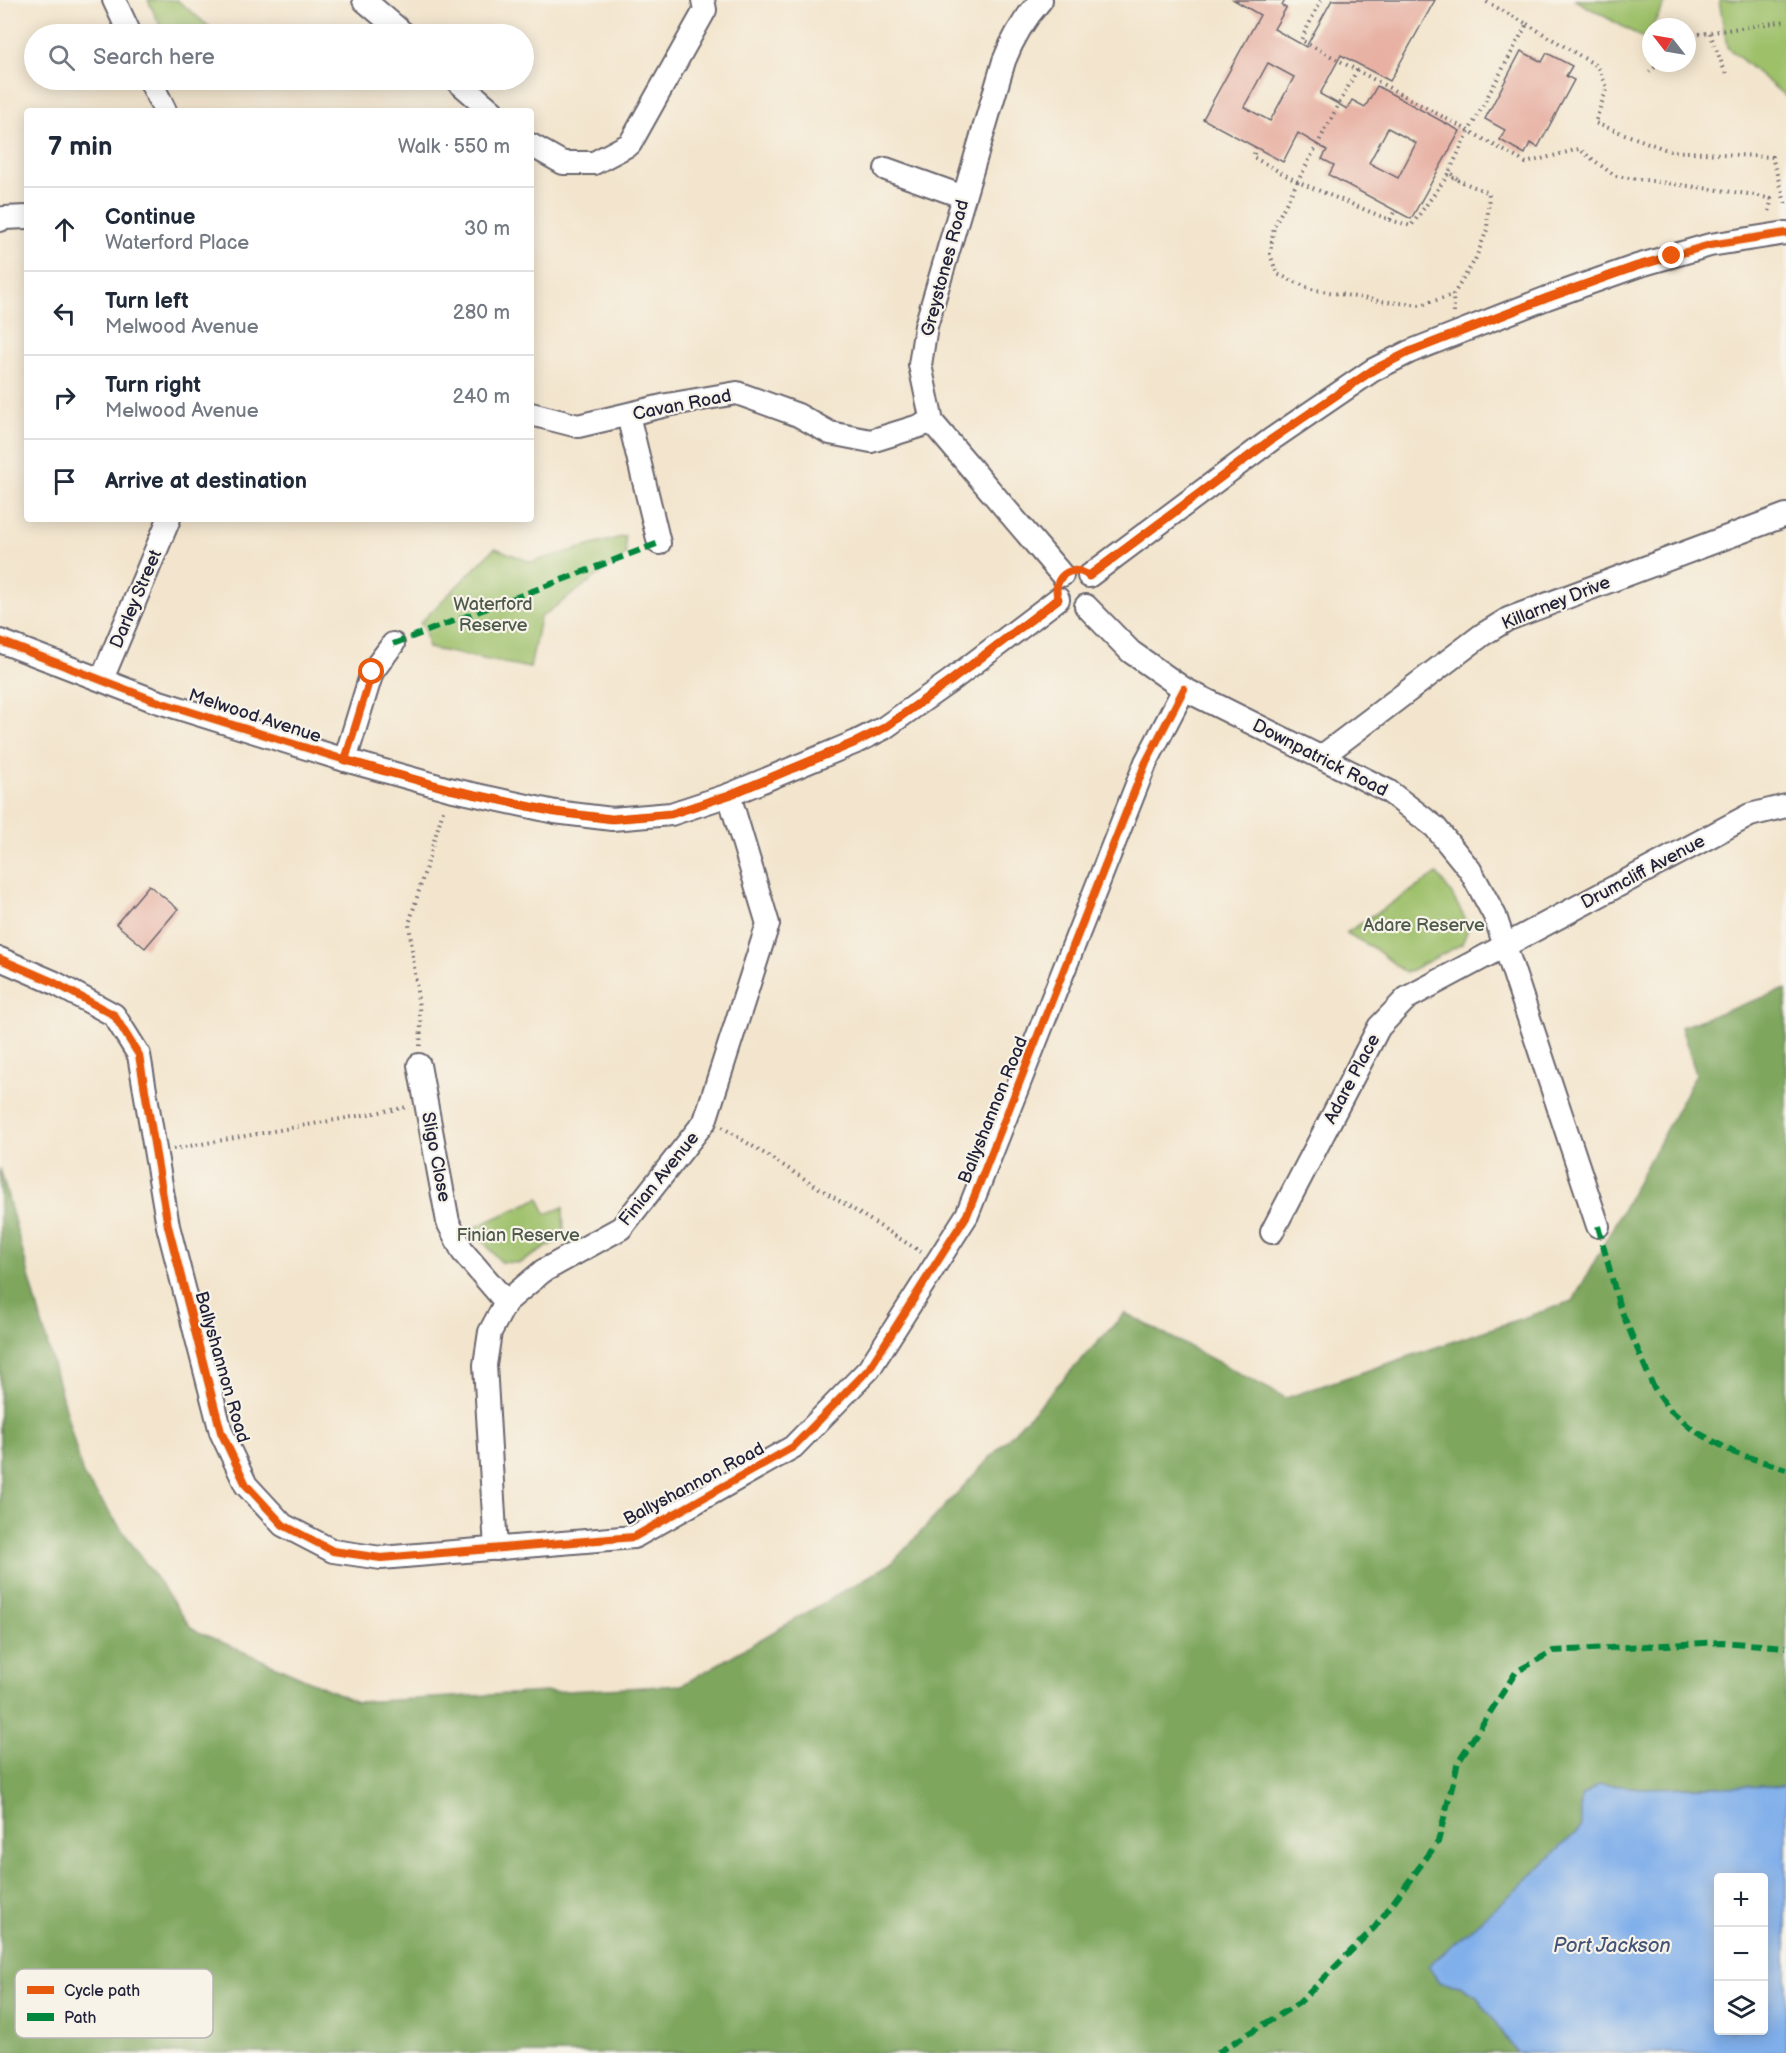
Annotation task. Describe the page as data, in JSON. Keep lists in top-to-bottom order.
{
  "streets": {
    "street": [
      "Greystones Road",
      "Cavan Road",
      "Darley Street",
      "Killarney Drive",
      "Melwood Avenue",
      "Downpatrick Road",
      "Drumcliff Avenue",
      "Adare Place",
      "Ballyshannon Road",
      "Sligo Close",
      "Finian Avenue"
    ]
  },
  "crossings": [
    ["Greystones Road", "Cavan Road"],
    ["Greystones Road", "Melwood Avenue"],
    ["Greystones Road", "Downpatrick Road"],
    ["Darley Street", "Melwood Avenue"],
    ["Killarney Drive", "Downpatrick Road"],
    ["Melwood Avenue", "Downpatrick Road"],
    ["Melwood Avenue", "Finian Avenue"],
    ["Downpatrick Road", "Drumcliff Avenue"],
    ["Downpatrick Road", "Adare Place"],
    ["Downpatrick Road", "Ballyshannon Road"],
    ["Drumcliff Avenue", "Adare Place"],
    ["Ballyshannon Road", "Finian Avenue"],
    ["Sligo Close", "Finian Avenue"]
  ],
  "water": ["Port Jackson"],
  "parks": ["Waterford Reserve", "Adare Reserve", "Finian Reserve"],
  "legend": ["Cycle path", "Path"],
  "north": "top left",
  "page": {
    "search": "Search here",
    "heading": ["7 min", "Walk · 550 m"],
    "list": [
      ["Continue", "Waterford Place", "30 m"],
      ["Turn left", "Melwood Avenue", "280 m"],
      ["Turn right", "Melwood Avenue", "240 m"],
      "Arrive at destination"
    ],
    "map_buttons": ["+", "−"]
  }
}
